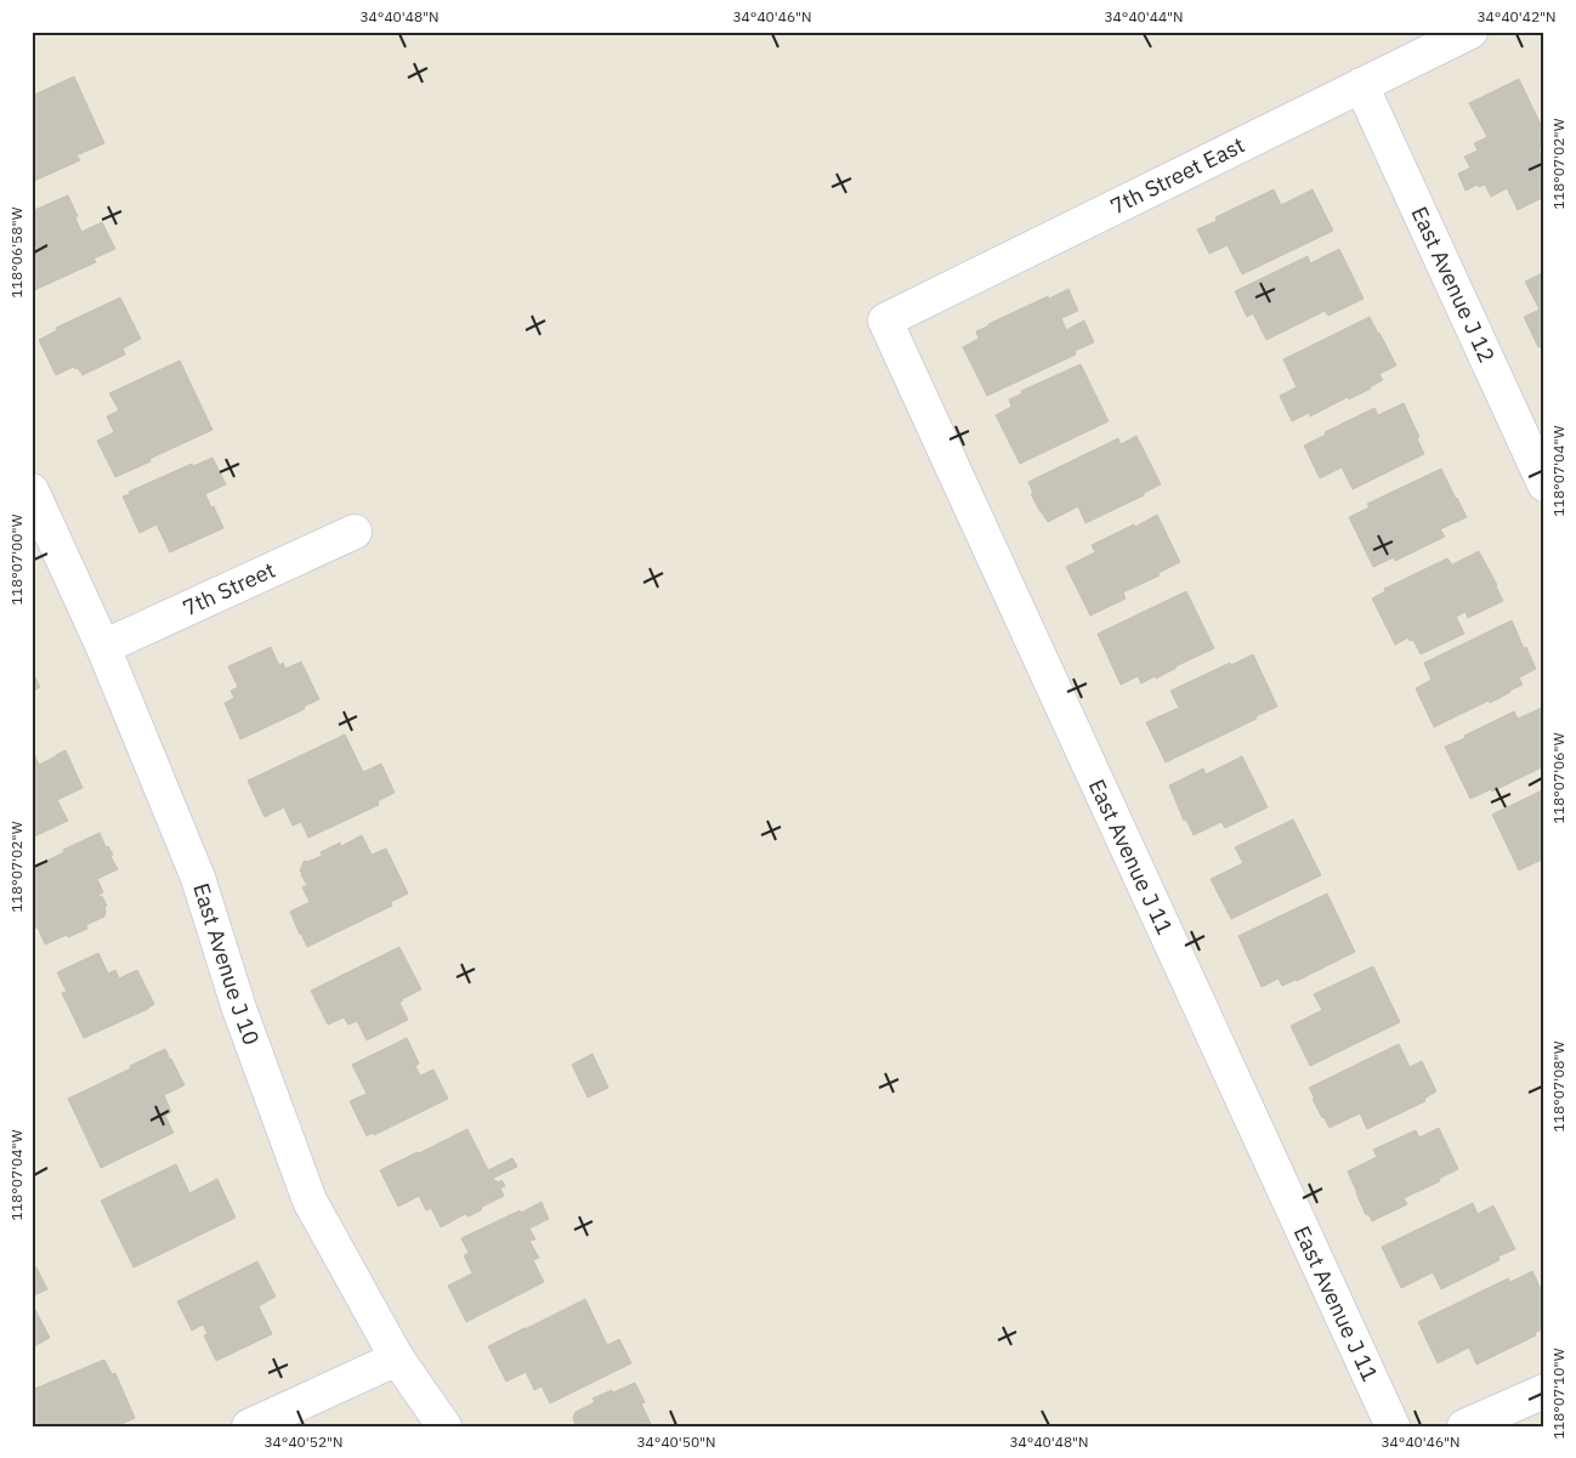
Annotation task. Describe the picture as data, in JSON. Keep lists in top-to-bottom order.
{
  "streets": {
    "street": [
      "7th Street East",
      "East Avenue J 12",
      "7th Street",
      "East Avenue J 11",
      "East Avenue J 10"
    ]
  },
  "crossings": [
    ["7th Street East", "East Avenue J 12"],
    ["7th Street East", "East Avenue J 11"],
    ["7th Street", "East Avenue J 10"]
  ],
  "coordinates": [
    "34°40'48\"N",
    "34°40'46\"N",
    "34°40'44\"N",
    "34°40'42\"N",
    "118°07'02\"W",
    "118°06'58\"W",
    "118°07'04\"W",
    "118°07'00\"W",
    "118°07'06\"W",
    "118°07'08\"W",
    "118°07'10\"W",
    "34°40'52\"N",
    "34°40'50\"N"
  ]
}
